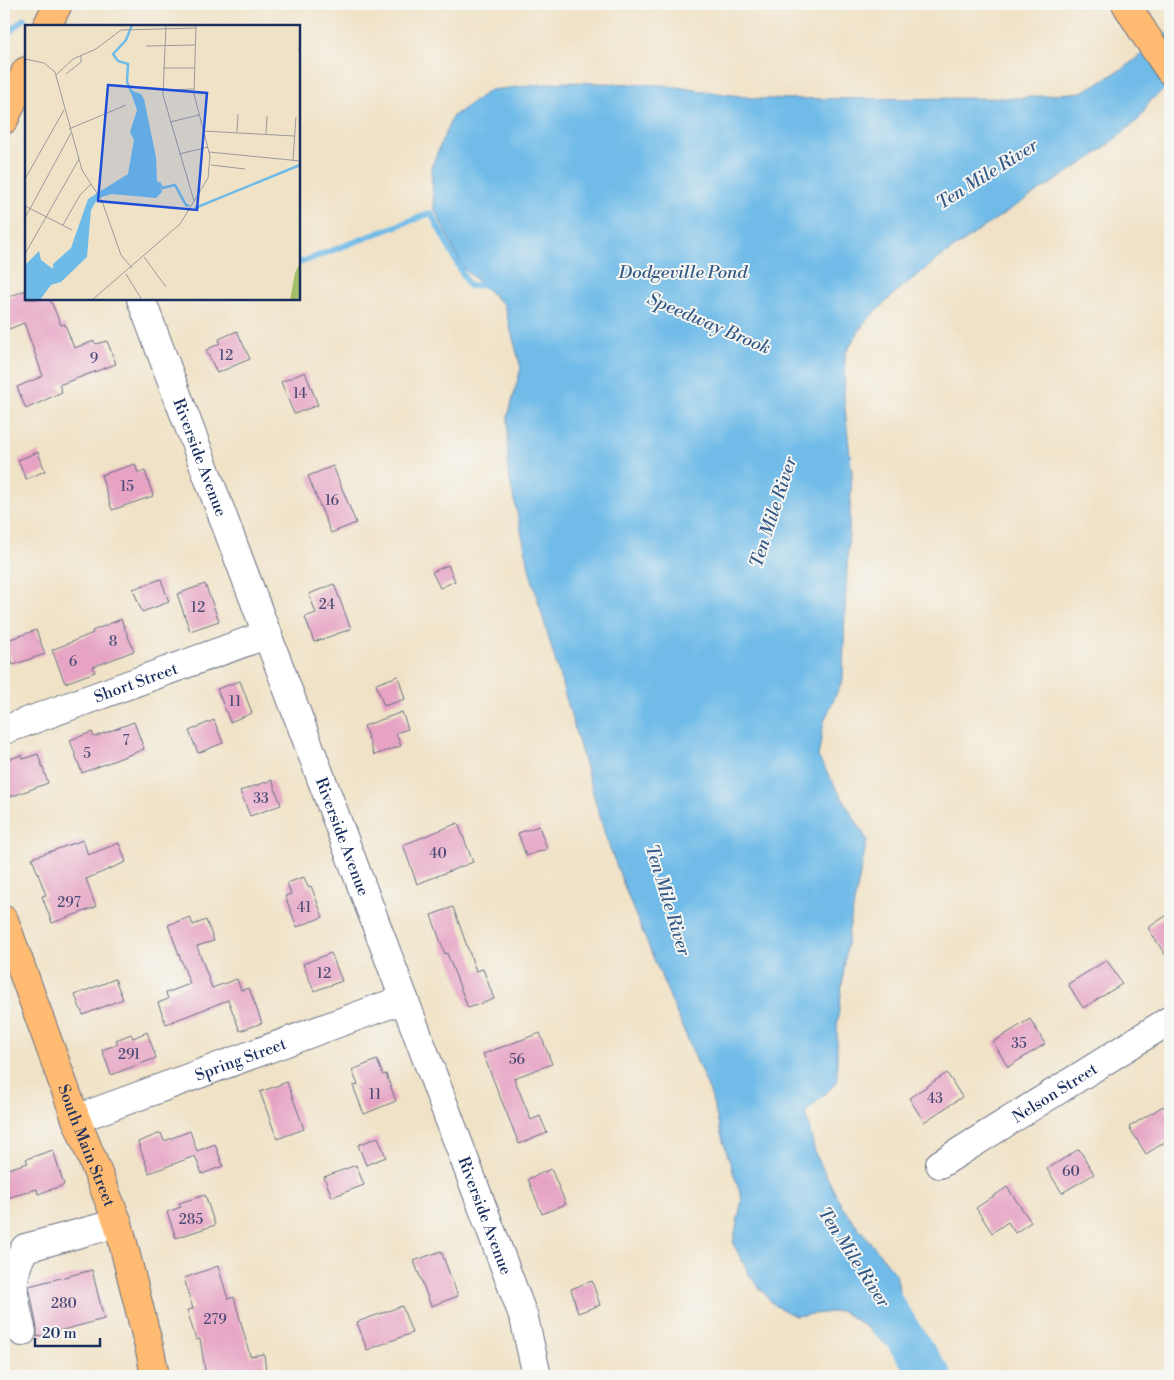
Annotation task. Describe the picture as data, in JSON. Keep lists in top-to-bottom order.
{
  "streets": {
    "main road": ["South Main Street"],
    "street": [
      "Riverside Avenue",
      "Short Street",
      "Spring Street",
      "Nelson Street"
    ]
  },
  "crossings": [
    ["Riverside Avenue", "Short Street"],
    ["Riverside Avenue", "Spring Street"],
    ["Spring Street", "South Main Street"]
  ],
  "water": ["Ten Mile River", "Dodgeville Pond", "Speedway Brook"],
  "house_numbers": [
    "12",
    "9",
    "14",
    "15",
    "16",
    "24",
    "12",
    "8",
    "6",
    "11",
    "7",
    "5",
    "33",
    "40",
    "297",
    "41",
    "12",
    "35",
    "291",
    "56",
    "11",
    "43",
    "60",
    "285",
    "280",
    "279"
  ],
  "scale_bar": "20 m"
}
